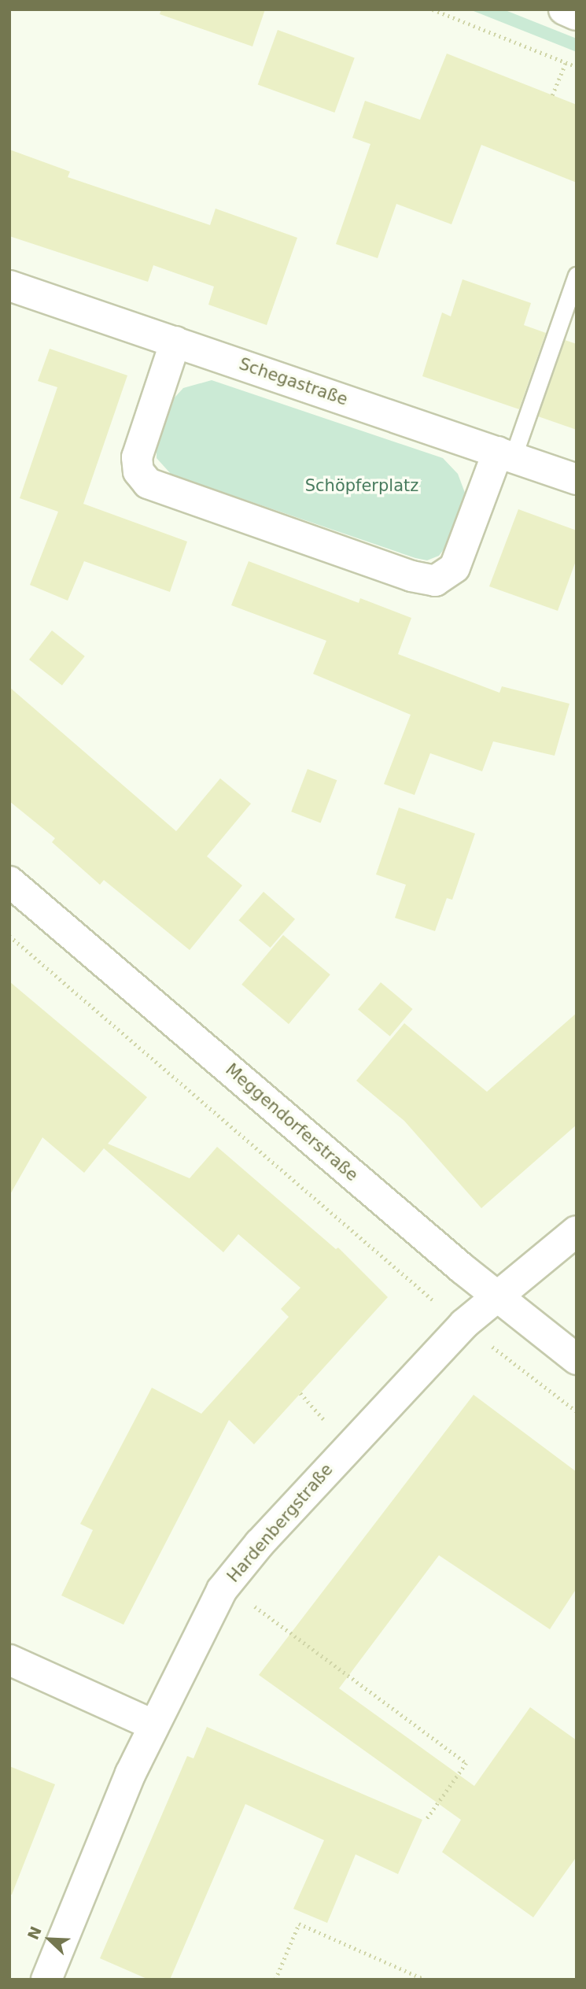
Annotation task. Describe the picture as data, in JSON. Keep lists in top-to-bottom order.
{
  "streets": {
    "street": ["Schegastraße", "Meggendorferstraße", "Hardenbergstraße"]
  },
  "crossings": [
    ["Meggendorferstraße", "Hardenbergstraße"]
  ],
  "parks": ["Schöpferplatz"],
  "north": "top left"
}
